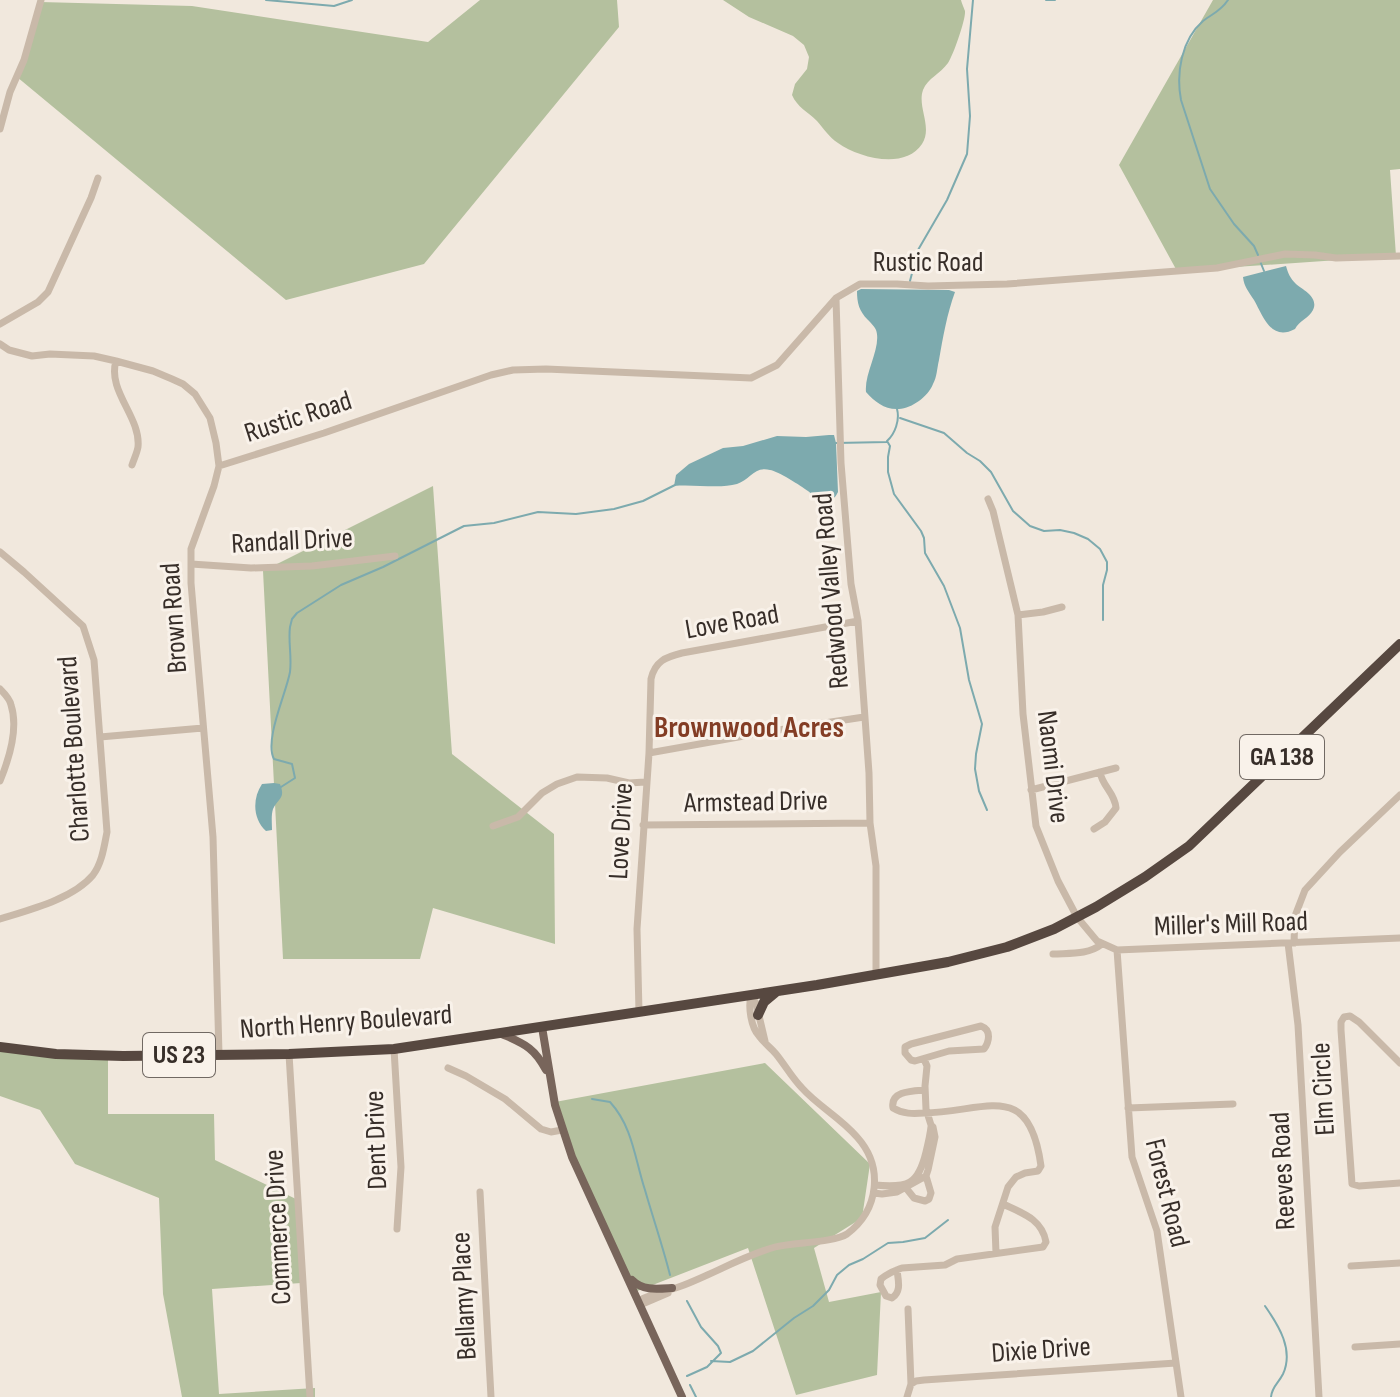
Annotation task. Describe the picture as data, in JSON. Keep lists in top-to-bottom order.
{
  "streets": {
    "highway": ["GA 138", "North Henry Boulevard", "US 23"],
    "street": [
      "Rustic Road",
      "Randall Drive",
      "Redwood Valley Road",
      "Brown Road",
      "Love Road",
      "Charlotte Boulevard",
      "Naomi Drive",
      "Armstead Drive",
      "Love Drive",
      "Miller's Mill Road",
      "Elm Circle",
      "Dent Drive",
      "Reeves Road",
      "Forest Road",
      "Commerce Drive",
      "Bellamy Place",
      "Dixie Drive"
    ]
  },
  "crossings": [
    ["Rustic Road", "Redwood Valley Road"],
    ["Rustic Road", "Brown Road"],
    ["Randall Drive", "Brown Road"],
    ["Redwood Valley Road", "Love Road"],
    ["Redwood Valley Road", "GA 138"],
    ["Redwood Valley Road", "Armstead Drive"],
    ["Brown Road", "North Henry Boulevard"],
    ["Love Road", "Love Drive"],
    ["GA 138", "Naomi Drive"],
    ["GA 138", "Love Drive"],
    ["GA 138", "Miller's Mill Road"],
    ["GA 138", "North Henry Boulevard"],
    ["Naomi Drive", "Miller's Mill Road"],
    ["Armstead Drive", "Love Drive"],
    ["Miller's Mill Road", "Reeves Road"],
    ["Miller's Mill Road", "Forest Road"],
    ["North Henry Boulevard", "Dent Drive"],
    ["North Henry Boulevard", "Commerce Drive"],
    ["Forest Road", "Dixie Drive"]
  ],
  "districts": ["Brownwood Acres"]
}
